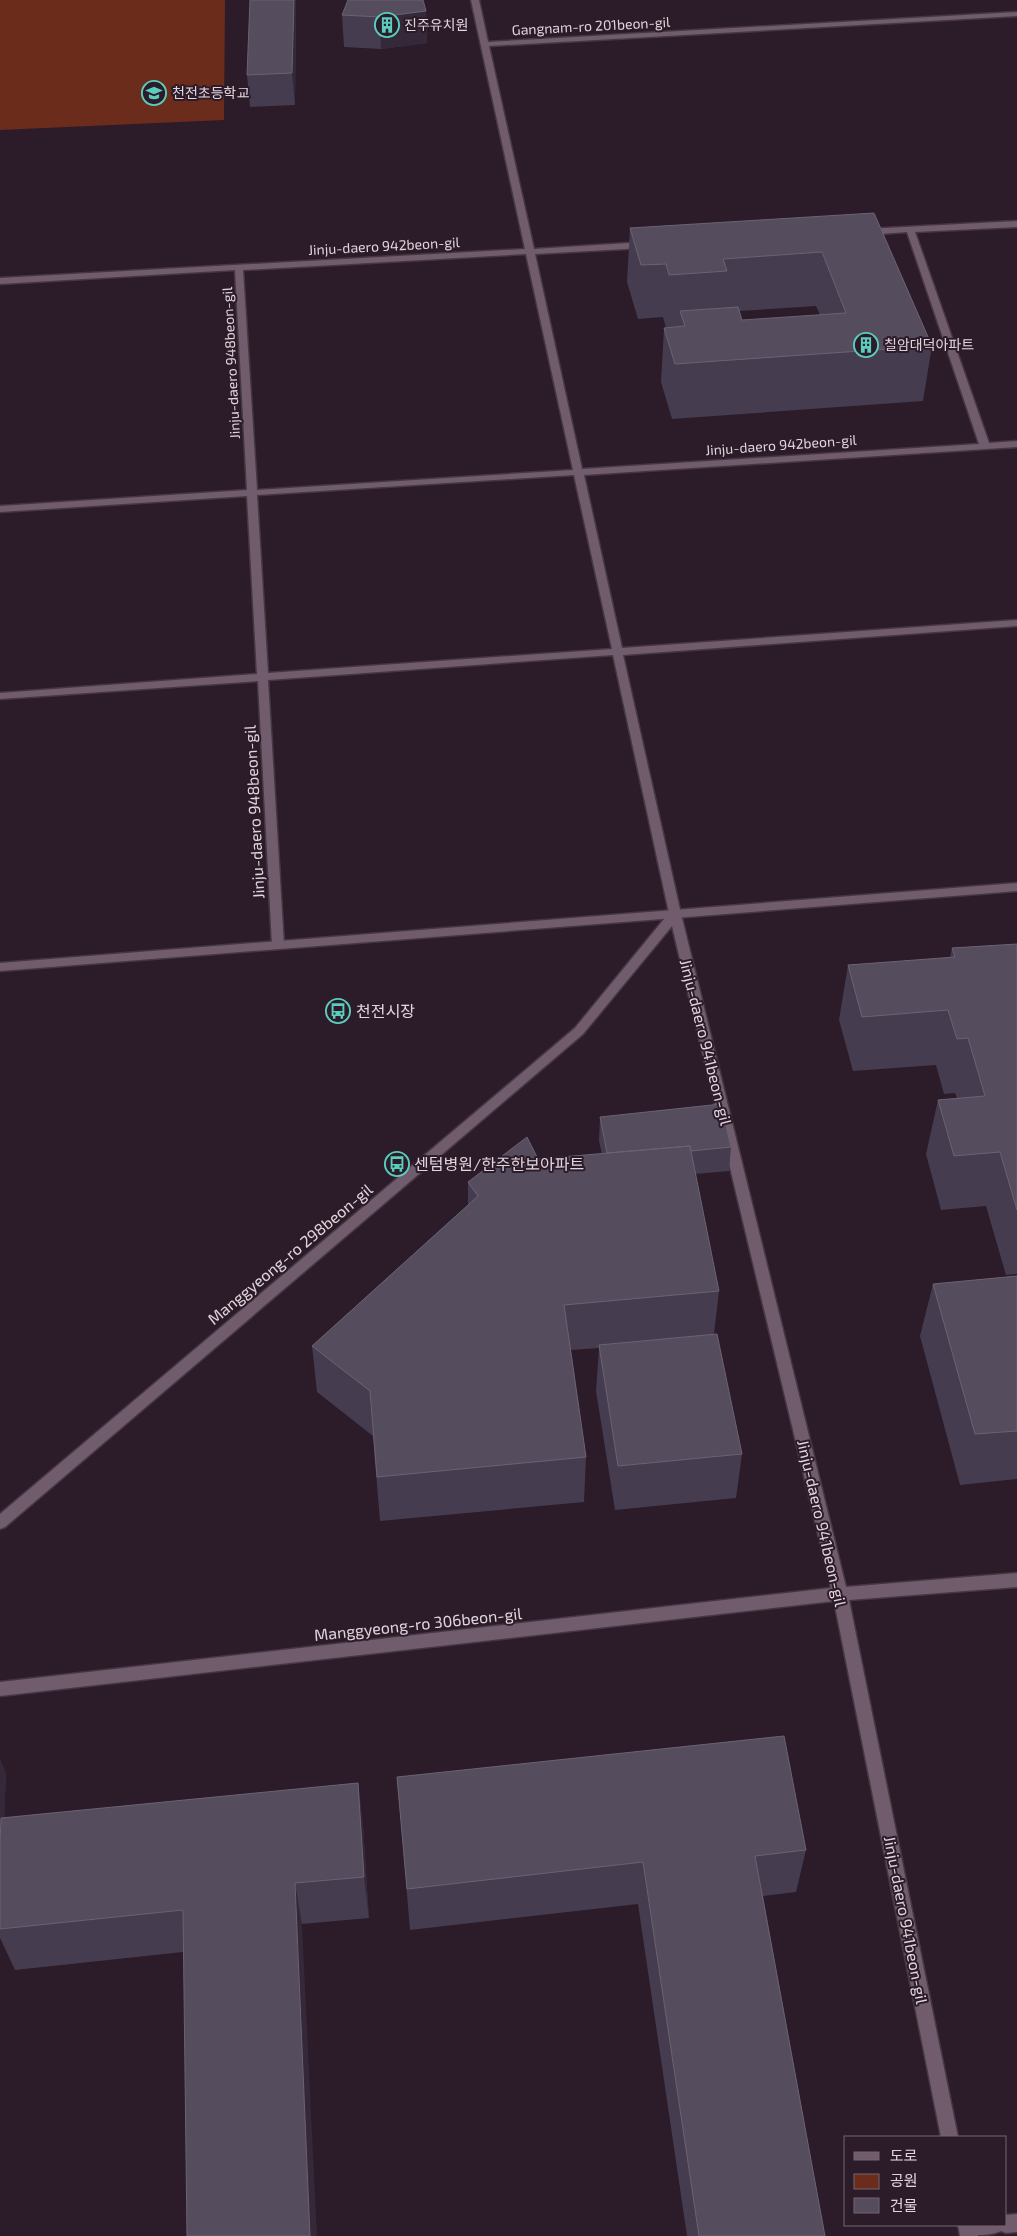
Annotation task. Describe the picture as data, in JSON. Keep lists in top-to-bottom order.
{
  "streets": {
    "street": [
      "Gangnam-ro 201beon-gil",
      "Jinju-daero 942beon-gil",
      "Jinju-daero 948beon-gil",
      "Jinju-daero 941beon-gil",
      "Manggyeong-ro 298beon-gil",
      "Manggyeong-ro 306beon-gil"
    ]
  },
  "crossings": [
    ["Jinju-daero 942beon-gil", "Jinju-daero 948beon-gil"],
    ["Jinju-daero 941beon-gil", "Manggyeong-ro 298beon-gil"],
    ["Jinju-daero 941beon-gil", "Manggyeong-ro 306beon-gil"]
  ],
  "places": {
    "building": ["진주유치원", "칠암대덕아파트"],
    "school or university": ["천전초등학교"],
    "bus stop": ["천전시장", "센텀병원/한주한보아파트"]
  },
  "legend": ["도로", "공원", "건물"]
}
